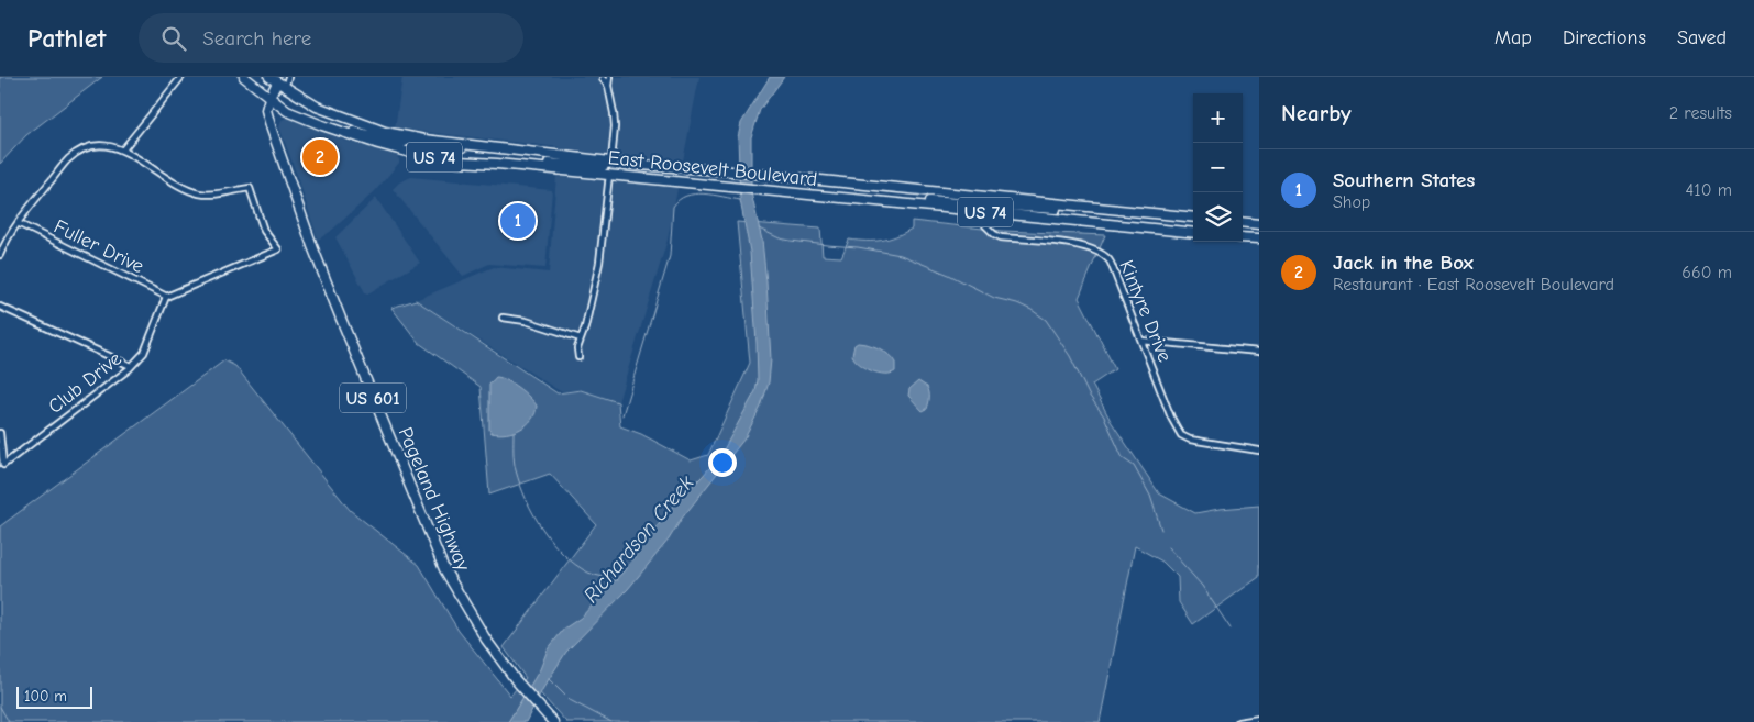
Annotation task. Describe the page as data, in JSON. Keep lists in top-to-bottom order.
{
  "streets": {
    "highway": [
      "US 74",
      "East Roosevelt Boulevard",
      "US 601",
      "Pageland Highway"
    ],
    "street": ["Fuller Drive", "Kintyre Drive", "Club Drive"]
  },
  "crossings": [
    ["East Roosevelt Boulevard", "Kintyre Drive"],
    ["East Roosevelt Boulevard", "Pageland Highway"],
    ["Fuller Drive", "Club Drive"]
  ],
  "water": ["Richardson Creek"],
  "scale_bar": "100 m",
  "page": {
    "header": "Pathlet",
    "search": "Search here",
    "nav": ["Map", "Directions", "Saved"],
    "heading": ["Nearby", "2 results"],
    "map_buttons": ["+", "−"],
    "pins": ["2", "1"],
    "list": [
      {
        "mark": "1",
        "name": "Southern States",
        "note": "Shop",
        "value": "410 m"
      },
      {
        "mark": "2",
        "name": "Jack in the Box",
        "note": "Restaurant · East Roosevelt Boulevard",
        "value": "660 m"
      }
    ],
    "scale": "100 m"
  }
}
